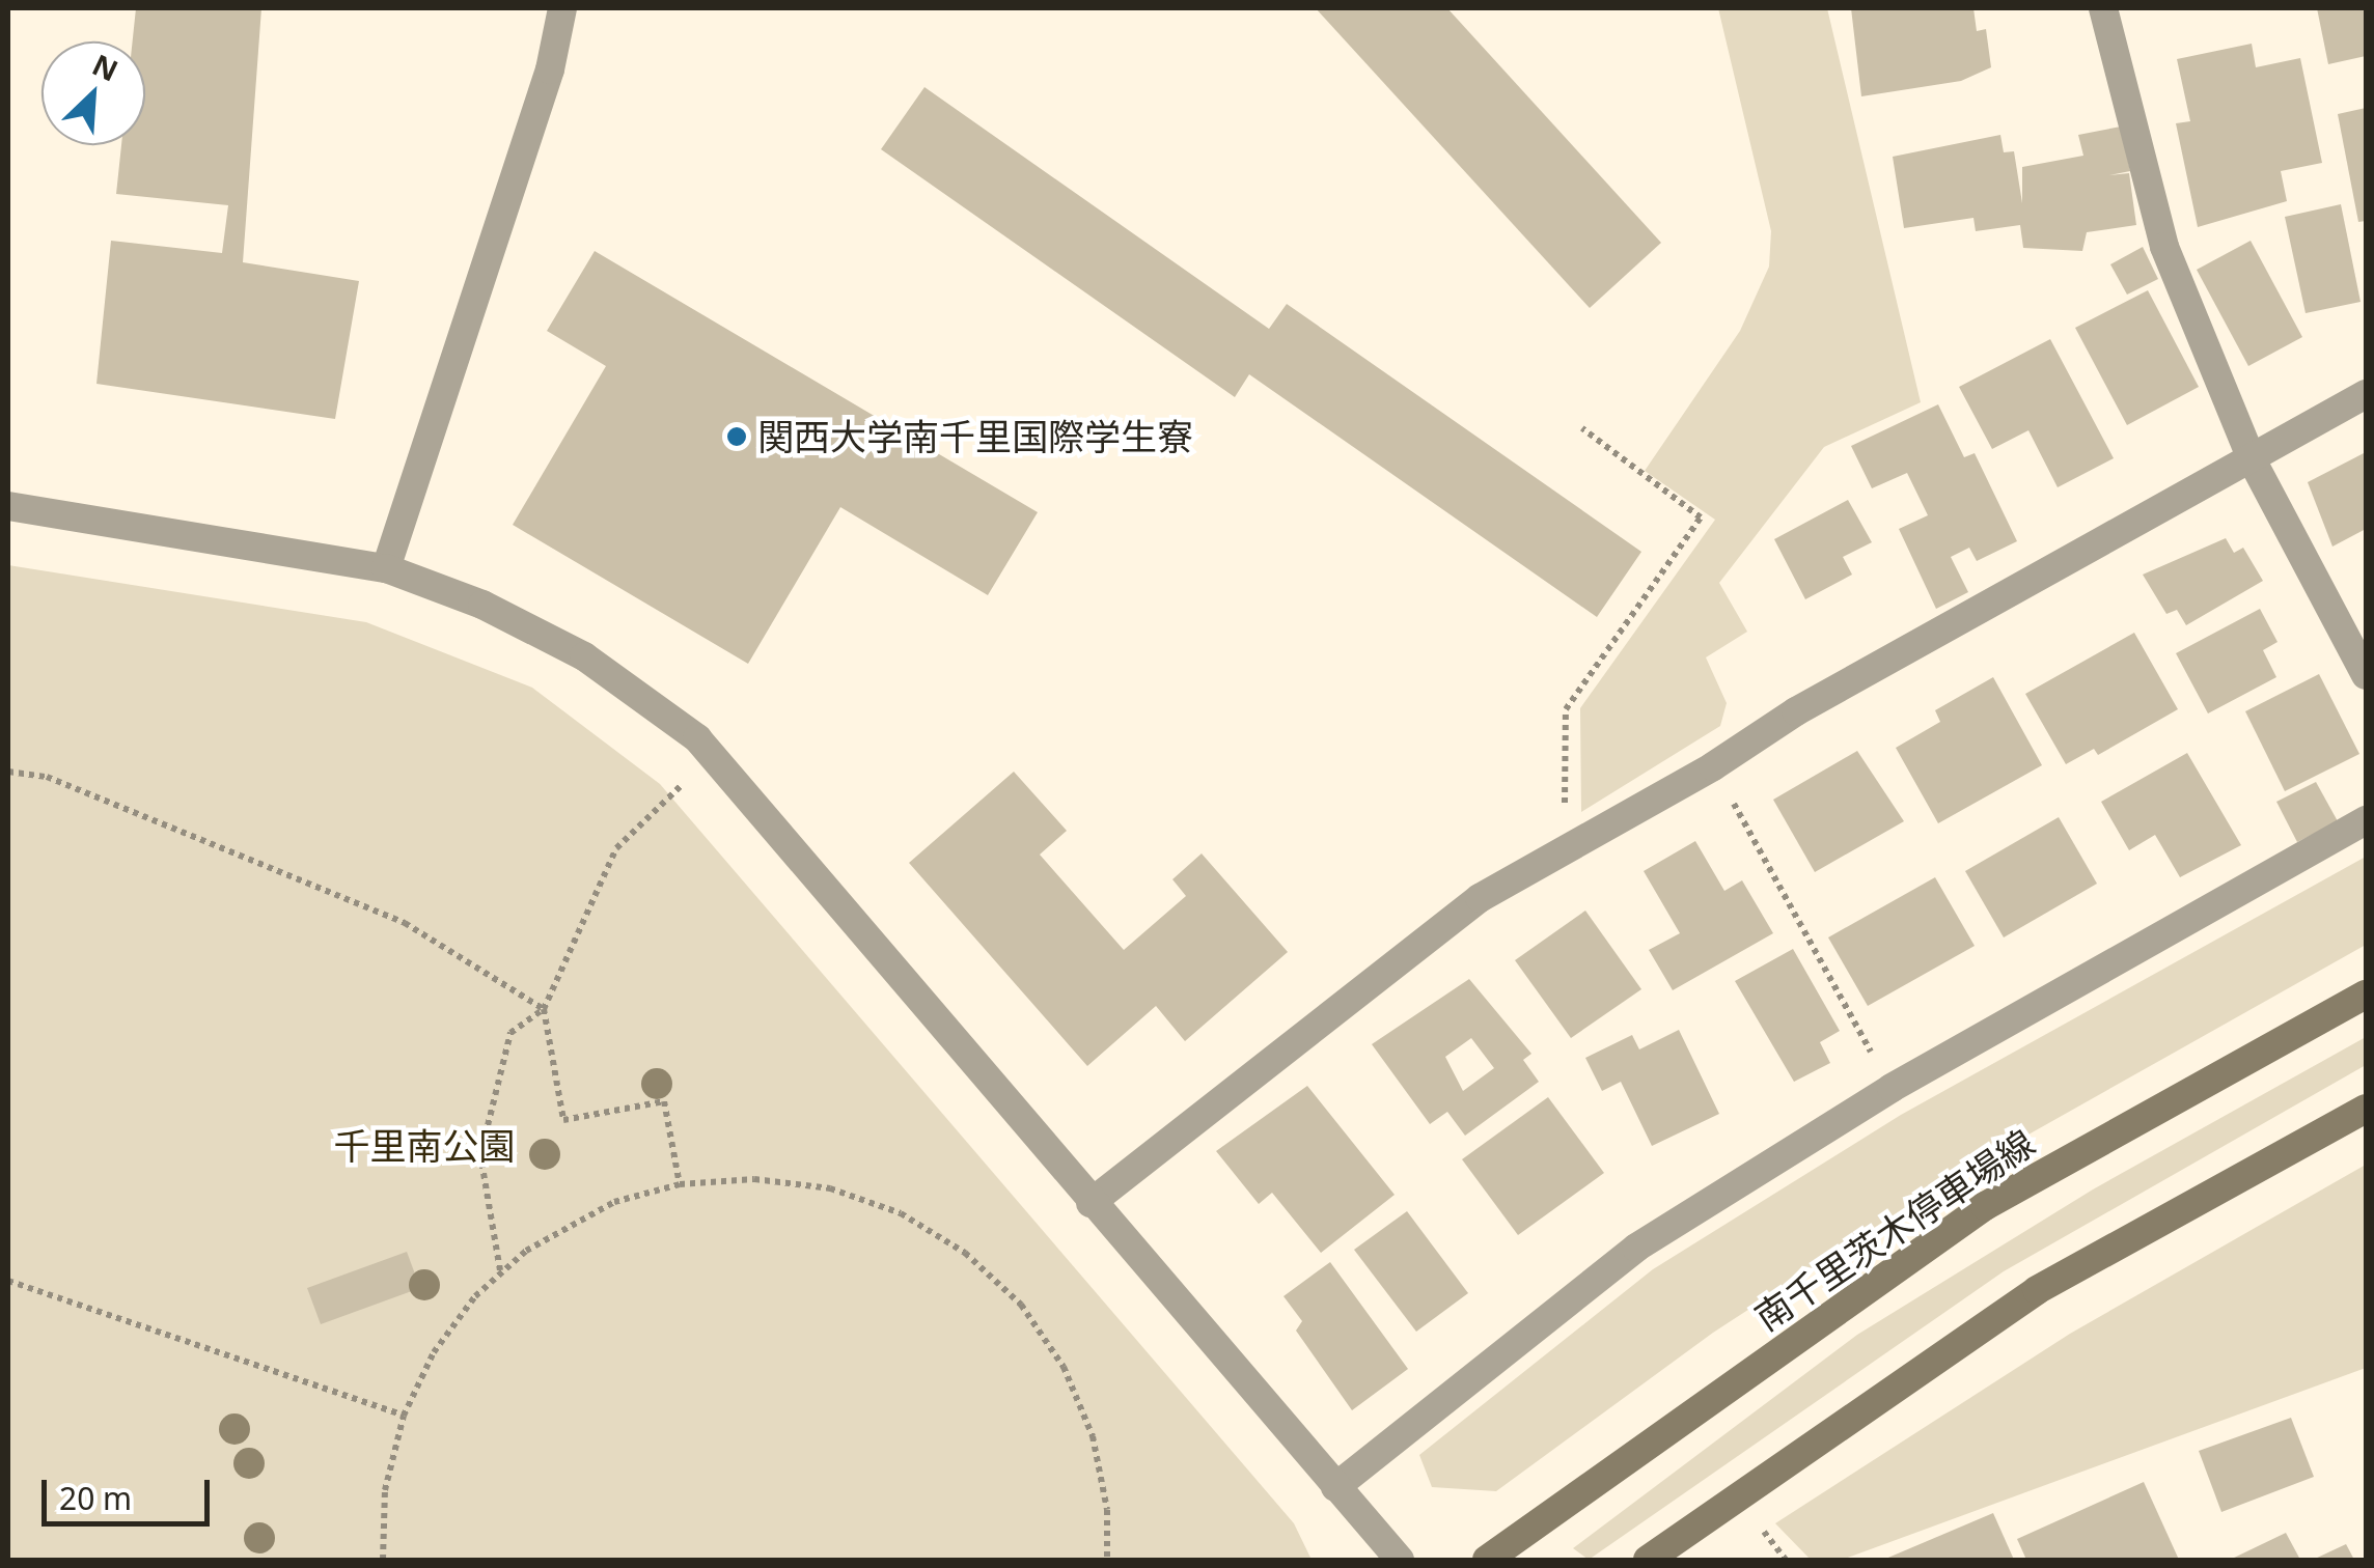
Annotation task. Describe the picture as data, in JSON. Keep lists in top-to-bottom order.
{
  "streets": {
    "main road": ["南千里茨木停車場線"]
  },
  "parks": ["千里南公園"],
  "places": ["関西大学南千里国際学生寮"],
  "scale_bar": "20 m",
  "north": "top right"
}
